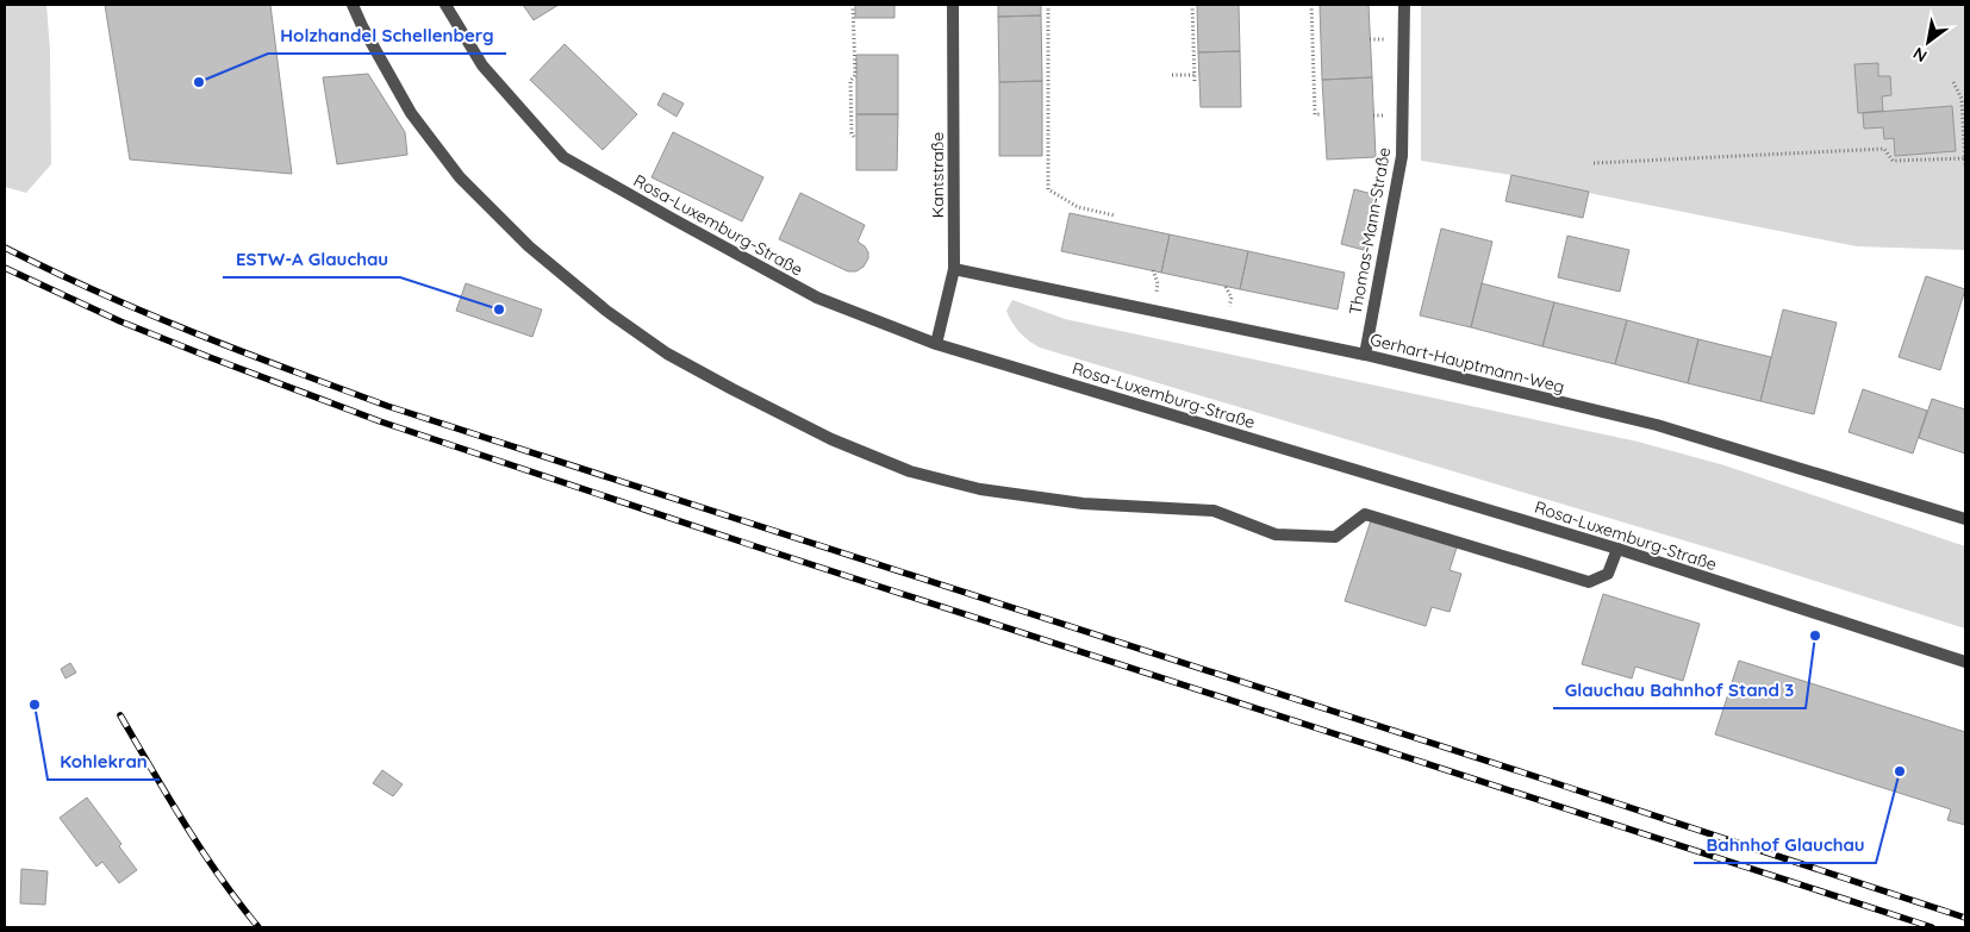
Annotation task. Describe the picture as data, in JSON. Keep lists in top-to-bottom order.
{
  "streets": {
    "street": [
      "Kantstraße",
      "Rosa-Luxemburg-Straße",
      "Thomas-Mann-Straße",
      "Gerhart-Hauptmann-Weg"
    ]
  },
  "crossings": [
    ["Kantstraße", "Rosa-Luxemburg-Straße"],
    ["Kantstraße", "Gerhart-Hauptmann-Weg"],
    ["Thomas-Mann-Straße", "Gerhart-Hauptmann-Weg"]
  ],
  "places": [
    "Holzhandel Schellenberg",
    "ESTW-A Glauchau",
    "Glauchau Bahnhof Stand 3",
    "Kohlekran",
    "Bahnhof Glauchau"
  ],
  "north": "bottom left"
}
